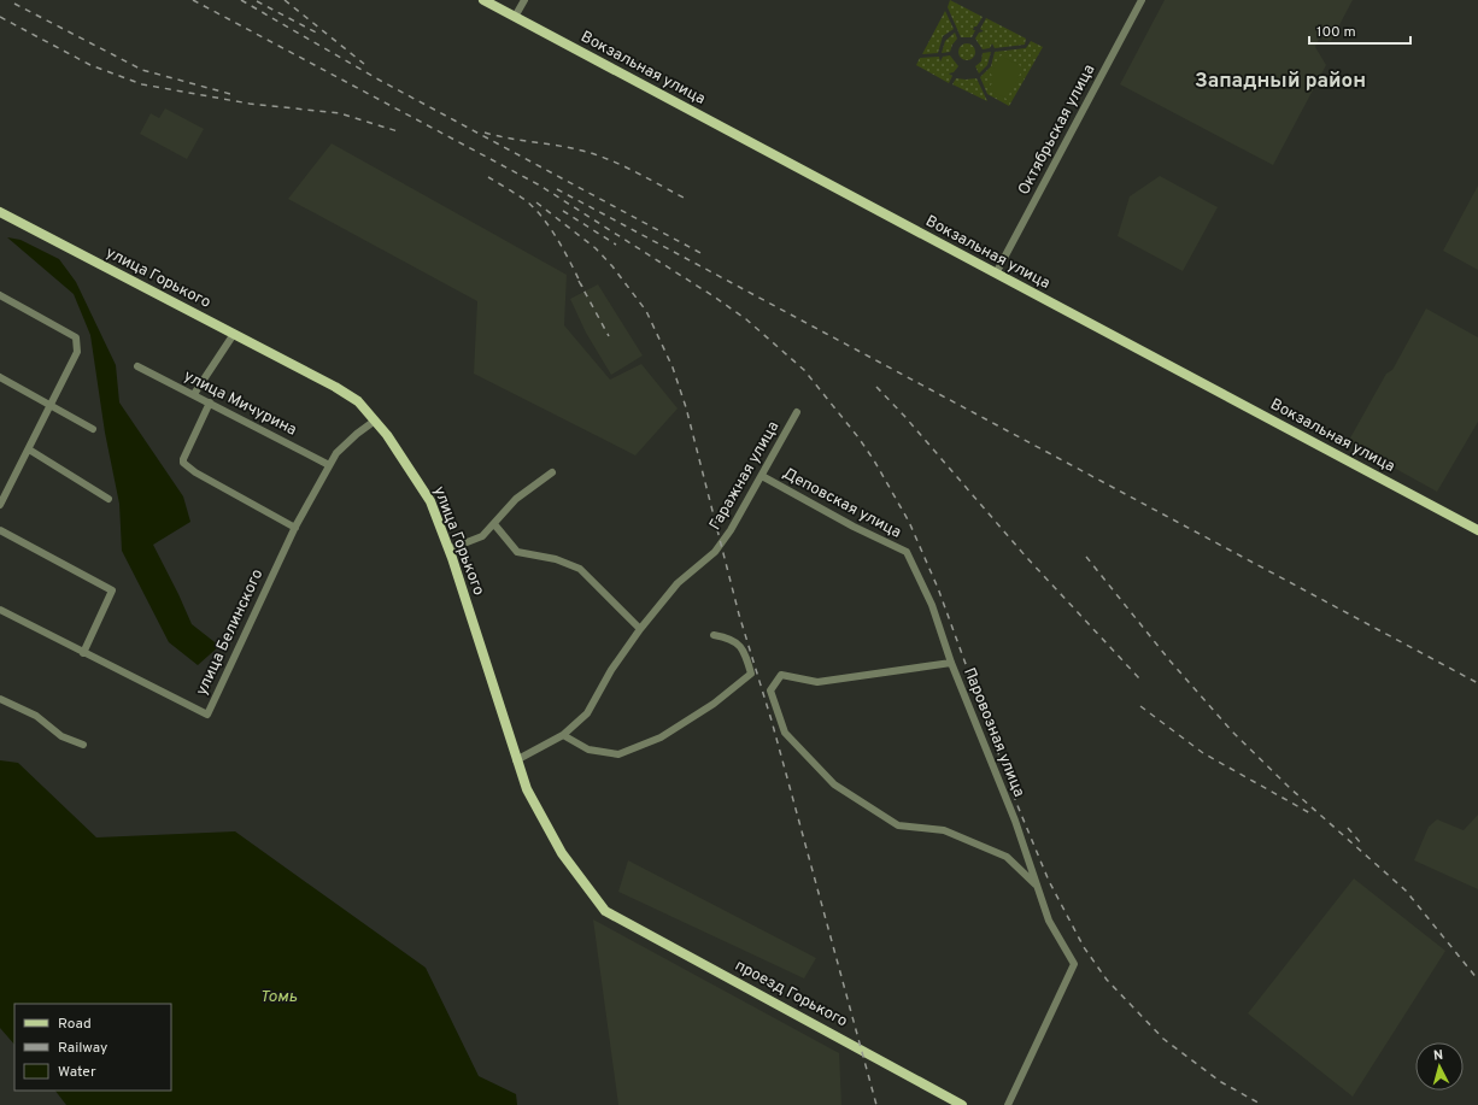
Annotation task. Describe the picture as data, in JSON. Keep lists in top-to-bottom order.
{
  "streets": {
    "main road": ["Вокзальная улица", "улица Горького", "проезд Горького"],
    "street": [
      "Октябрьская улица",
      "улица Мичурина",
      "Гаражная улица",
      "Деповская улица",
      "улица Белинского",
      "Паровозная улица"
    ]
  },
  "crossings": [
    ["Вокзальная улица", "Октябрьская улица"],
    ["улица Горького", "улица Белинского"],
    ["улица Горького", "проезд Горького"],
    ["улица Мичурина", "улица Белинского"],
    ["Гаражная улица", "Деповская улица"],
    ["Деповская улица", "Паровозная улица"]
  ],
  "districts": ["Западный район"],
  "water": ["Томь"],
  "legend": ["Road", "Railway", "Water"],
  "scale_bar": "100 m",
  "north": "top"
}
